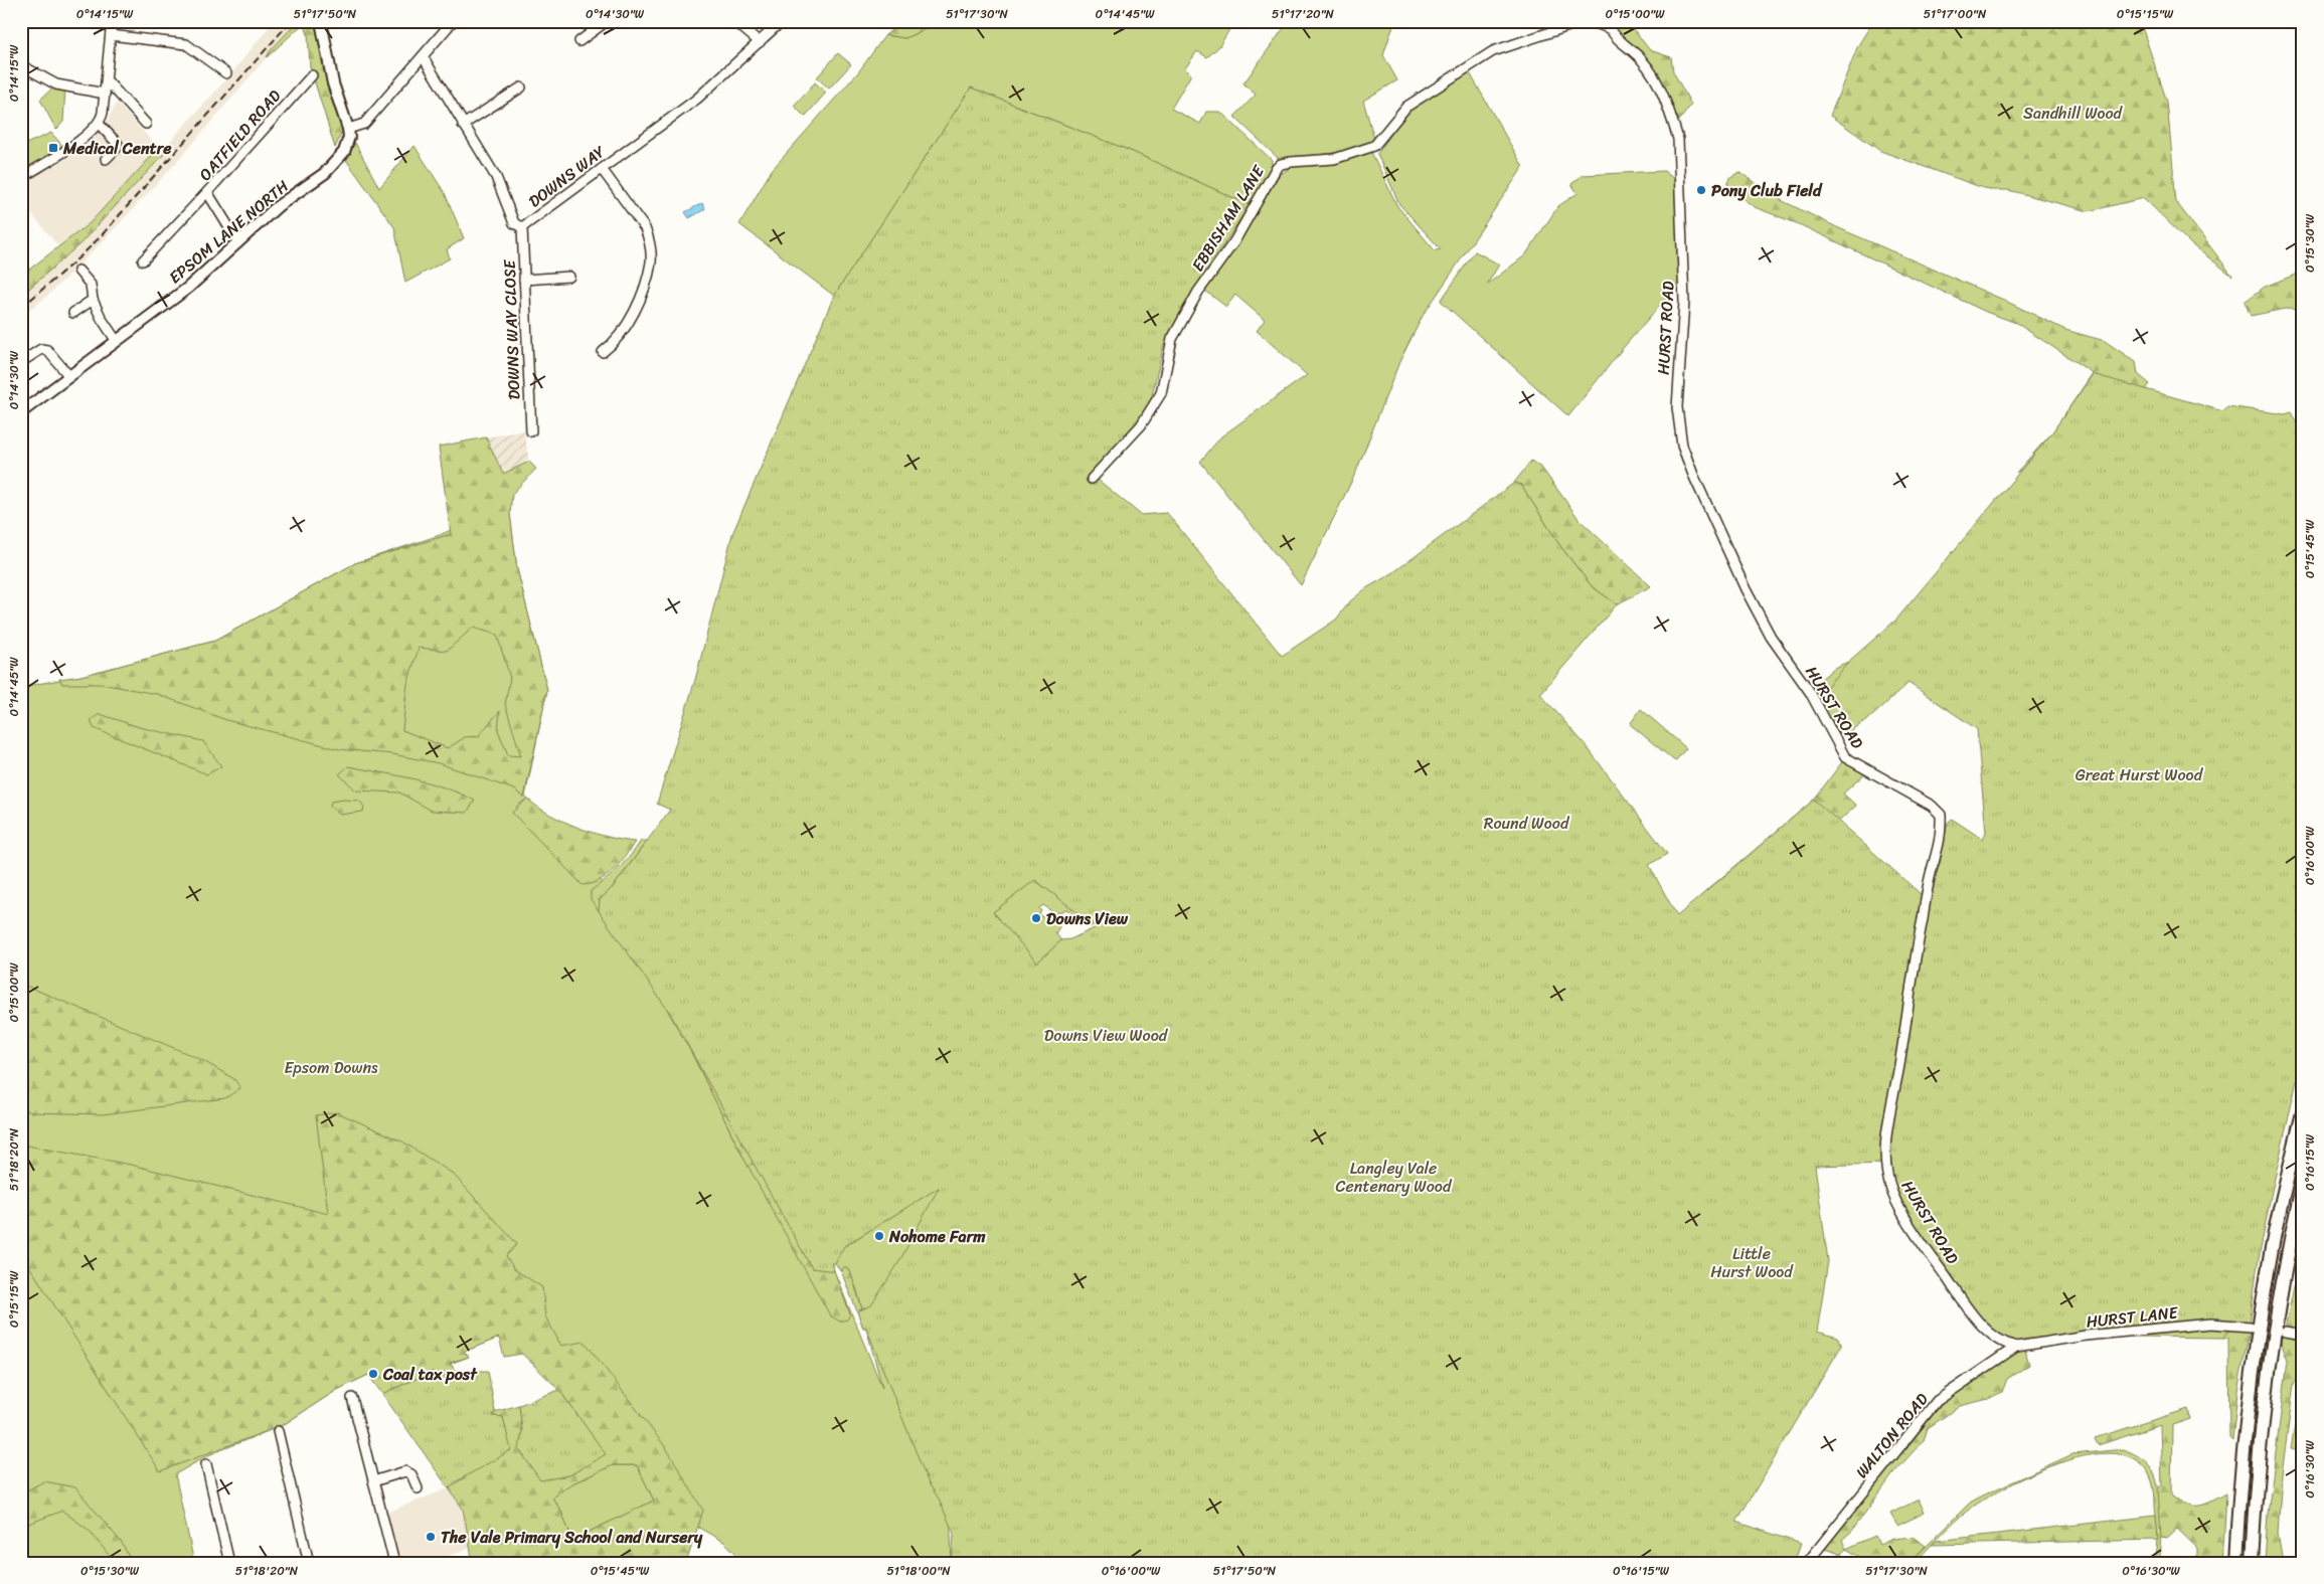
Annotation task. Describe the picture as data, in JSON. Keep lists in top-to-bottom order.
{
  "streets": {
    "main road": ["EPSOM LANE NORTH"],
    "street": [
      "OATFIELD ROAD",
      "DOWNS WAY",
      "EBBISHAM LANE",
      "HURST ROAD",
      "DOWNS WAY CLOSE",
      "HURST LANE",
      "WALTON ROAD"
    ]
  },
  "crossings": [
    ["OATFIELD ROAD", "EPSOM LANE NORTH"],
    ["DOWNS WAY", "DOWNS WAY CLOSE"],
    ["HURST ROAD", "HURST LANE"],
    ["HURST ROAD", "WALTON ROAD"],
    ["HURST LANE", "WALTON ROAD"]
  ],
  "parks": [
    "Sandhill Wood",
    "Great Hurst Wood",
    "Round Wood",
    "Downs View Wood",
    "Epsom Downs",
    "Langley Vale Centenary Wood",
    "Little Hurst Wood"
  ],
  "places": {
    "transit": ["Medical Centre"],
    "other": [
      "Pony Club Field",
      "Downs View",
      "Nohome Farm",
      "Coal tax post",
      "The Vale Primary School and Nursery"
    ]
  },
  "coordinates": [
    "0°14'15\"W",
    "51°17'50\"N",
    "0°14'30\"W",
    "51°17'30\"N",
    "0°14'45\"W",
    "51°17'20\"N",
    "0°15'00\"W",
    "51°17'00\"N",
    "0°15'15\"W",
    "0°15'30\"W",
    "0°15'45\"W",
    "0°16'00\"W",
    "51°18'20\"N",
    "0°16'15\"W",
    "0°16'30\"W",
    "51°18'00\"N"
  ]
}
